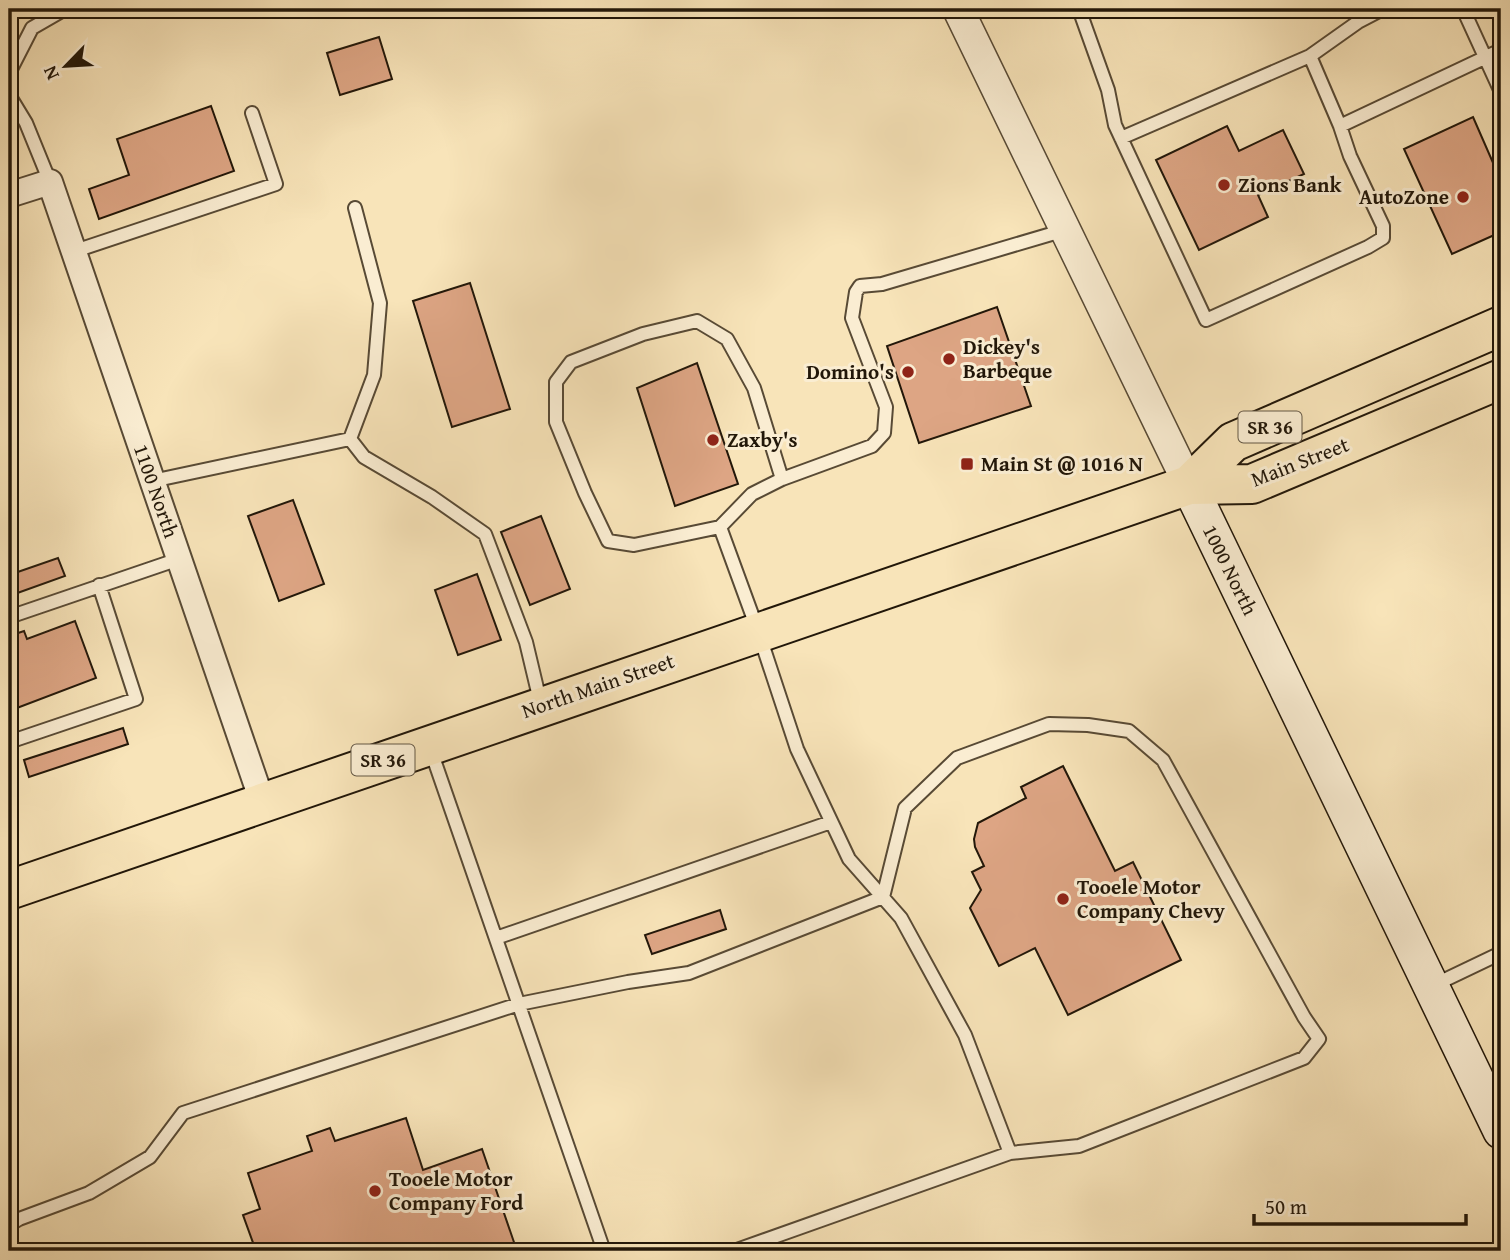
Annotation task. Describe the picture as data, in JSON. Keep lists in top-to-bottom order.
{
  "streets": {
    "highway": ["SR 36", "Main Street", "North Main Street"],
    "main road": ["1000 North"],
    "street": ["1100 North"]
  },
  "crossings": [
    ["Main Street", "1000 North"],
    ["Main Street", "North Main Street"],
    ["1100 North", "North Main Street"],
    ["1000 North", "North Main Street"]
  ],
  "places": {
    "other": [
      "Zions Bank",
      "AutoZone",
      "Dickey's Barbeque",
      "Domino's",
      "Zaxby's",
      "Tooele Motor Company Chevy",
      "Tooele Motor Company Ford"
    ],
    "transit": ["Main St @ 1016 N"]
  },
  "scale_bar": "50 m",
  "north": "bottom left"
}
